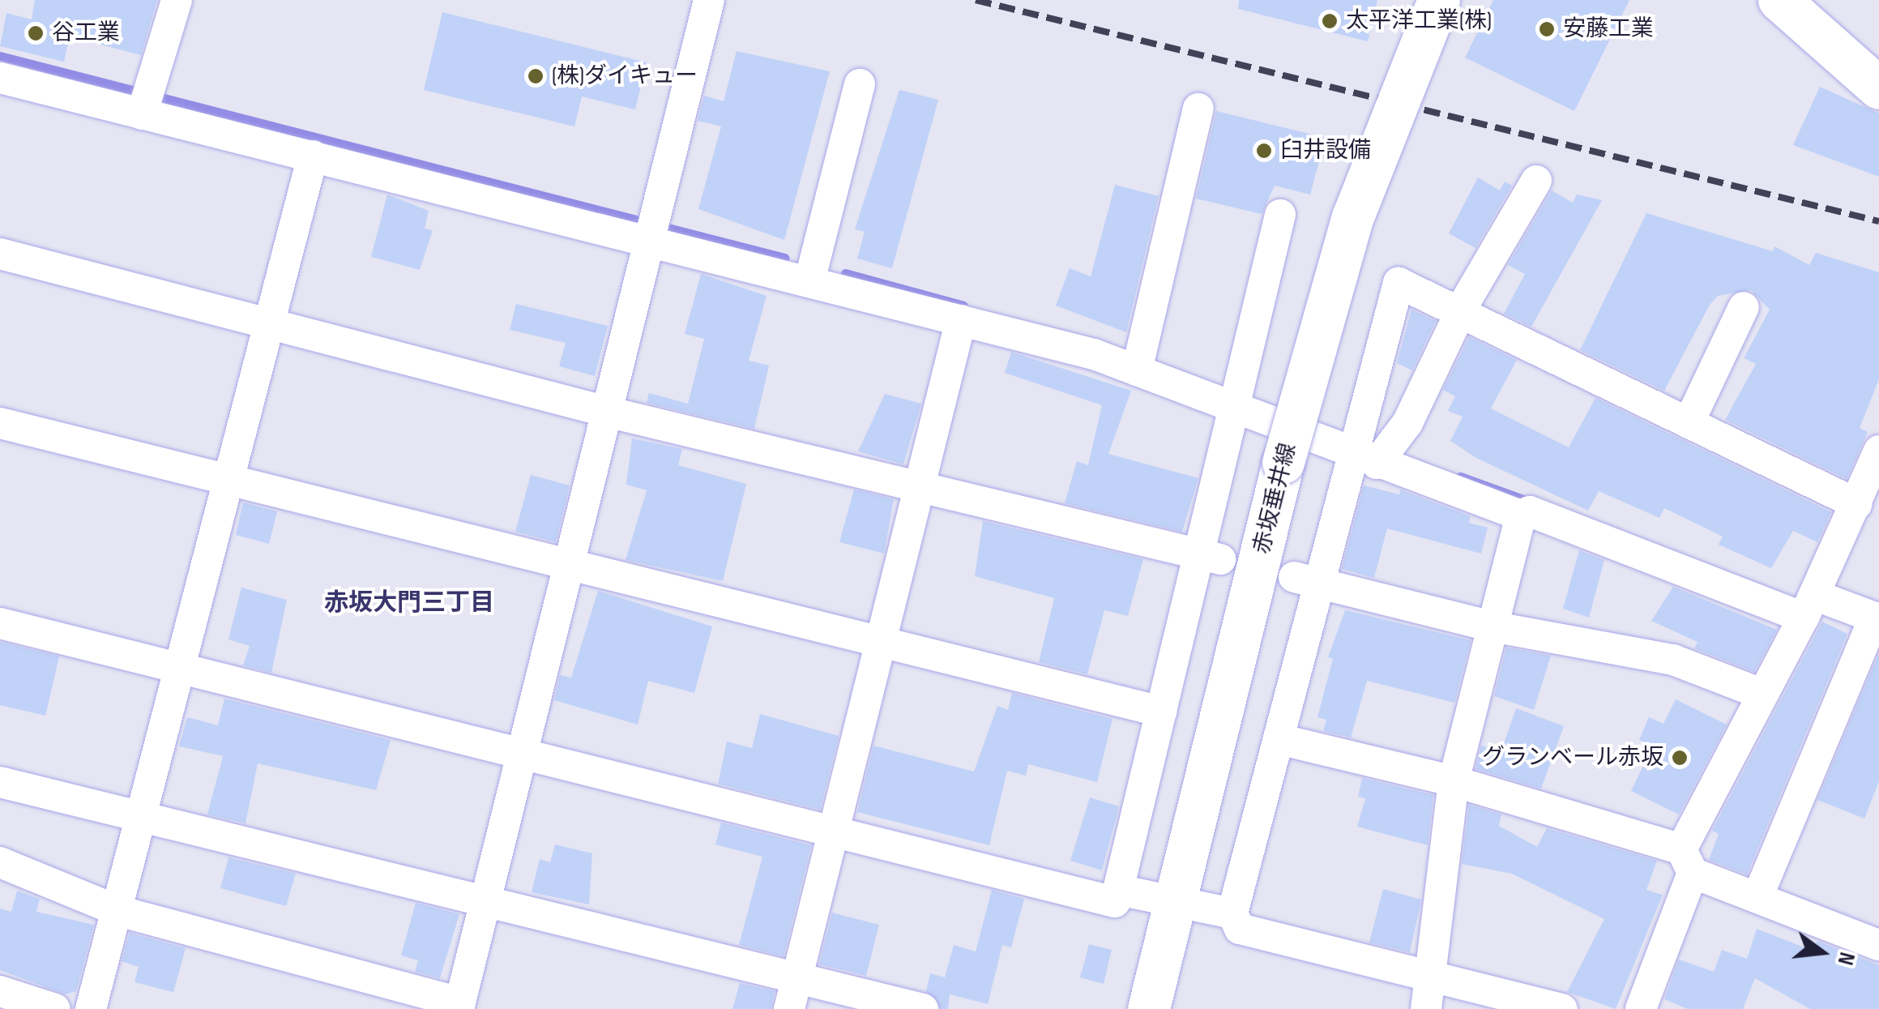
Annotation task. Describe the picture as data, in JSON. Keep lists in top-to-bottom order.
{
  "streets": {
    "main road": ["赤坂垂井線"]
  },
  "districts": ["赤坂大門三丁目"],
  "places": [
    "太平洋工業(株)",
    "安藤工業",
    "谷工業",
    "(株)ダイキュー",
    "臼井設備",
    "グランベール赤坂"
  ],
  "north": "right"
}
